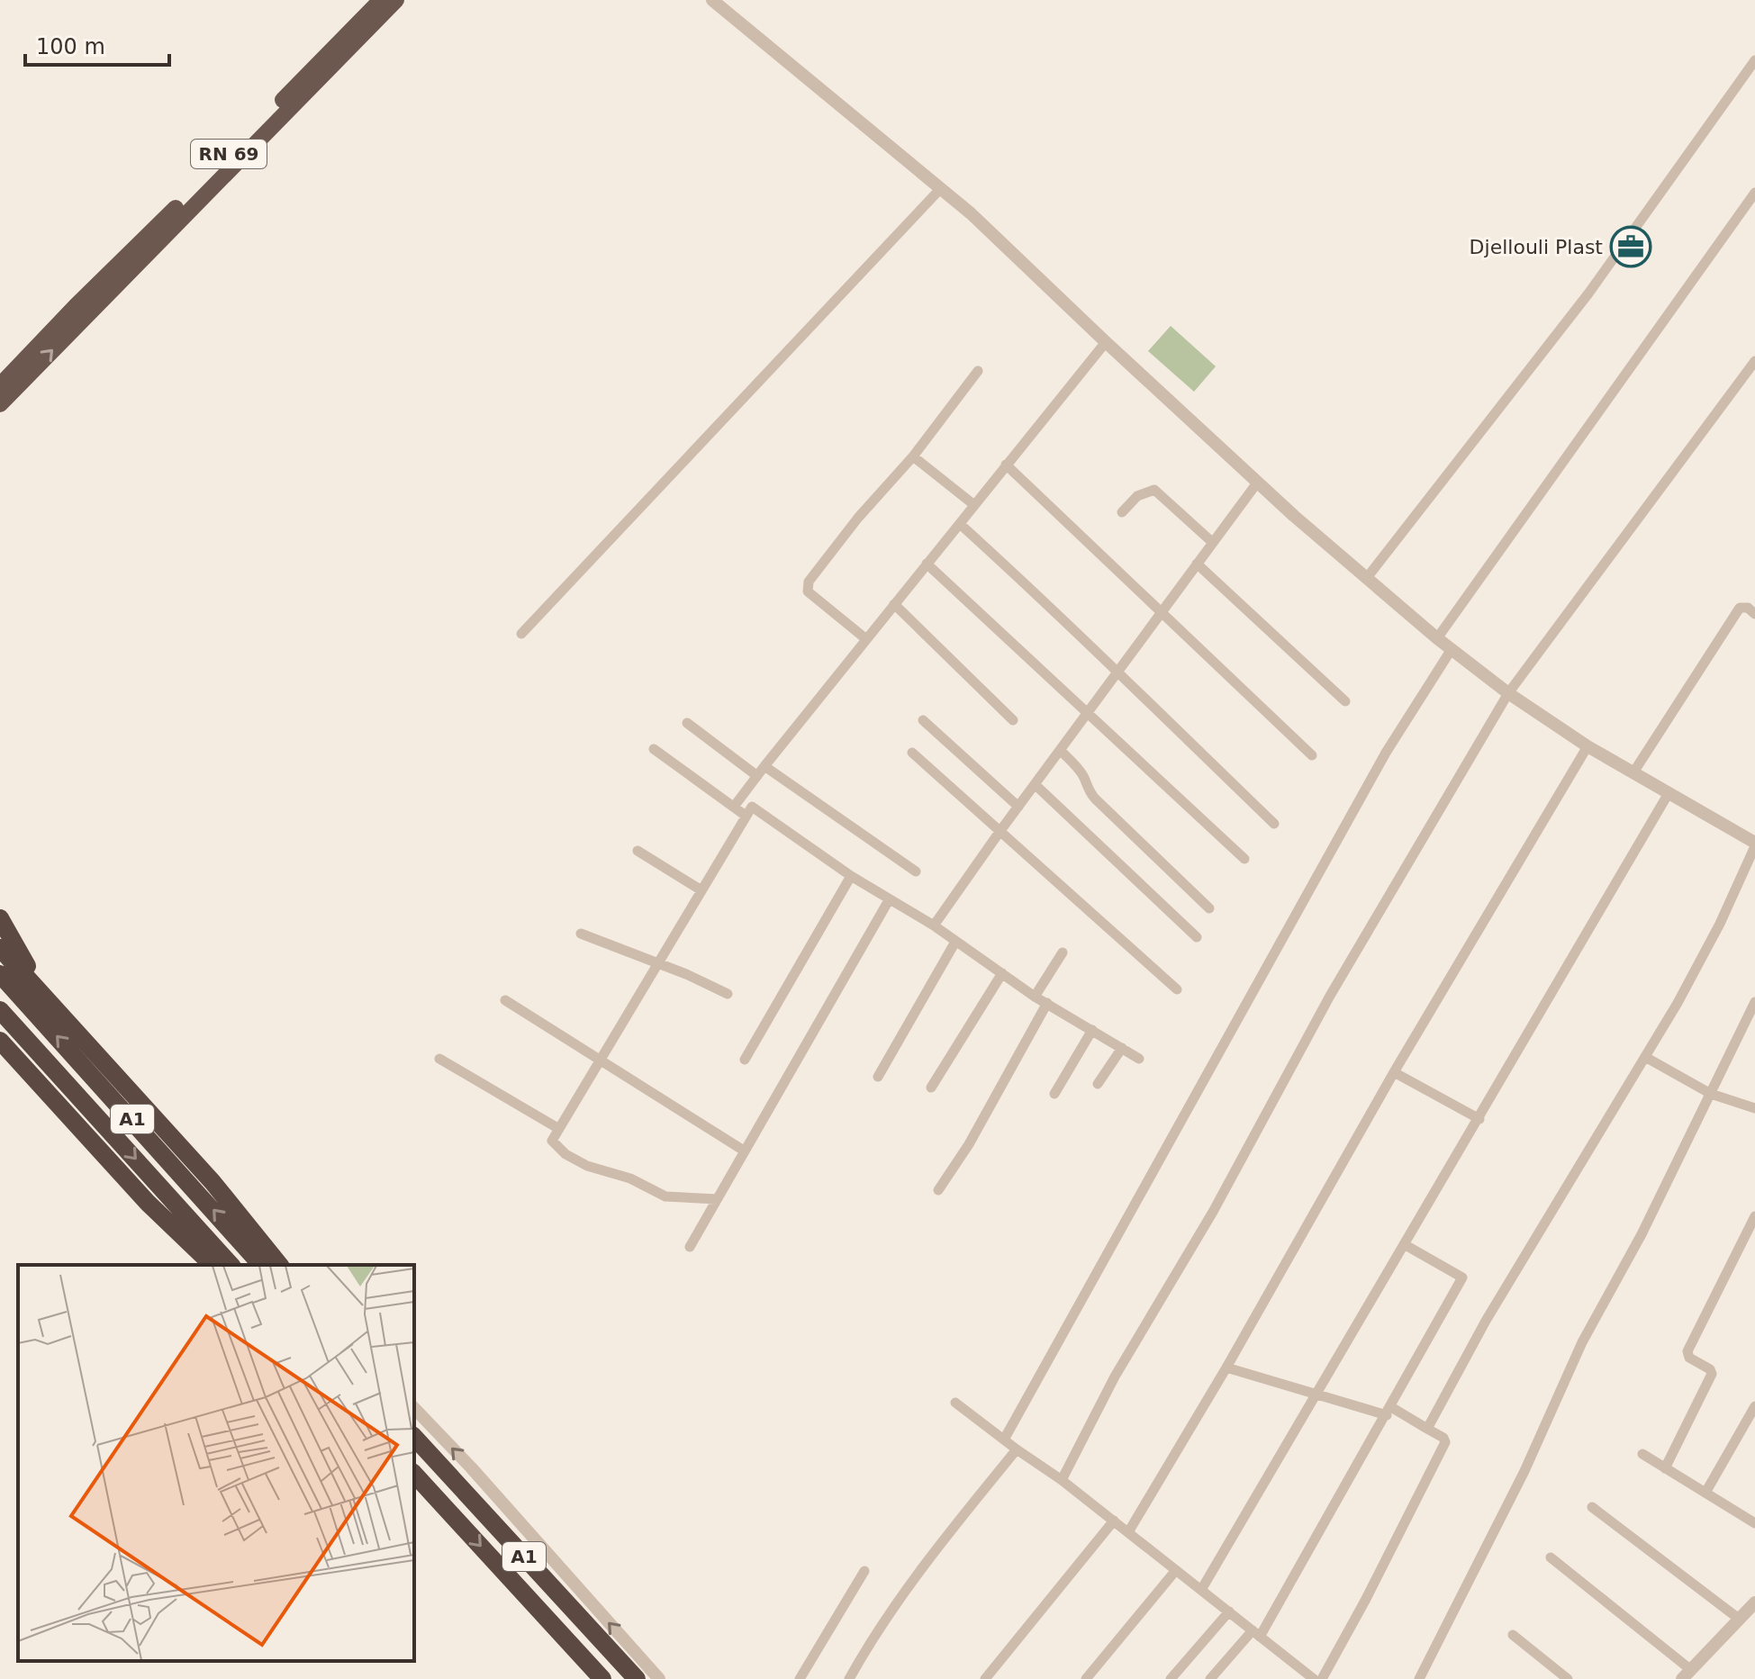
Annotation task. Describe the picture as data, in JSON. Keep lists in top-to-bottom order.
{
  "streets": {
    "highway": ["RN 69", "A1"]
  },
  "places": {
    "office": ["Djellouli Plast"]
  },
  "scale_bar": "100 m"
}
